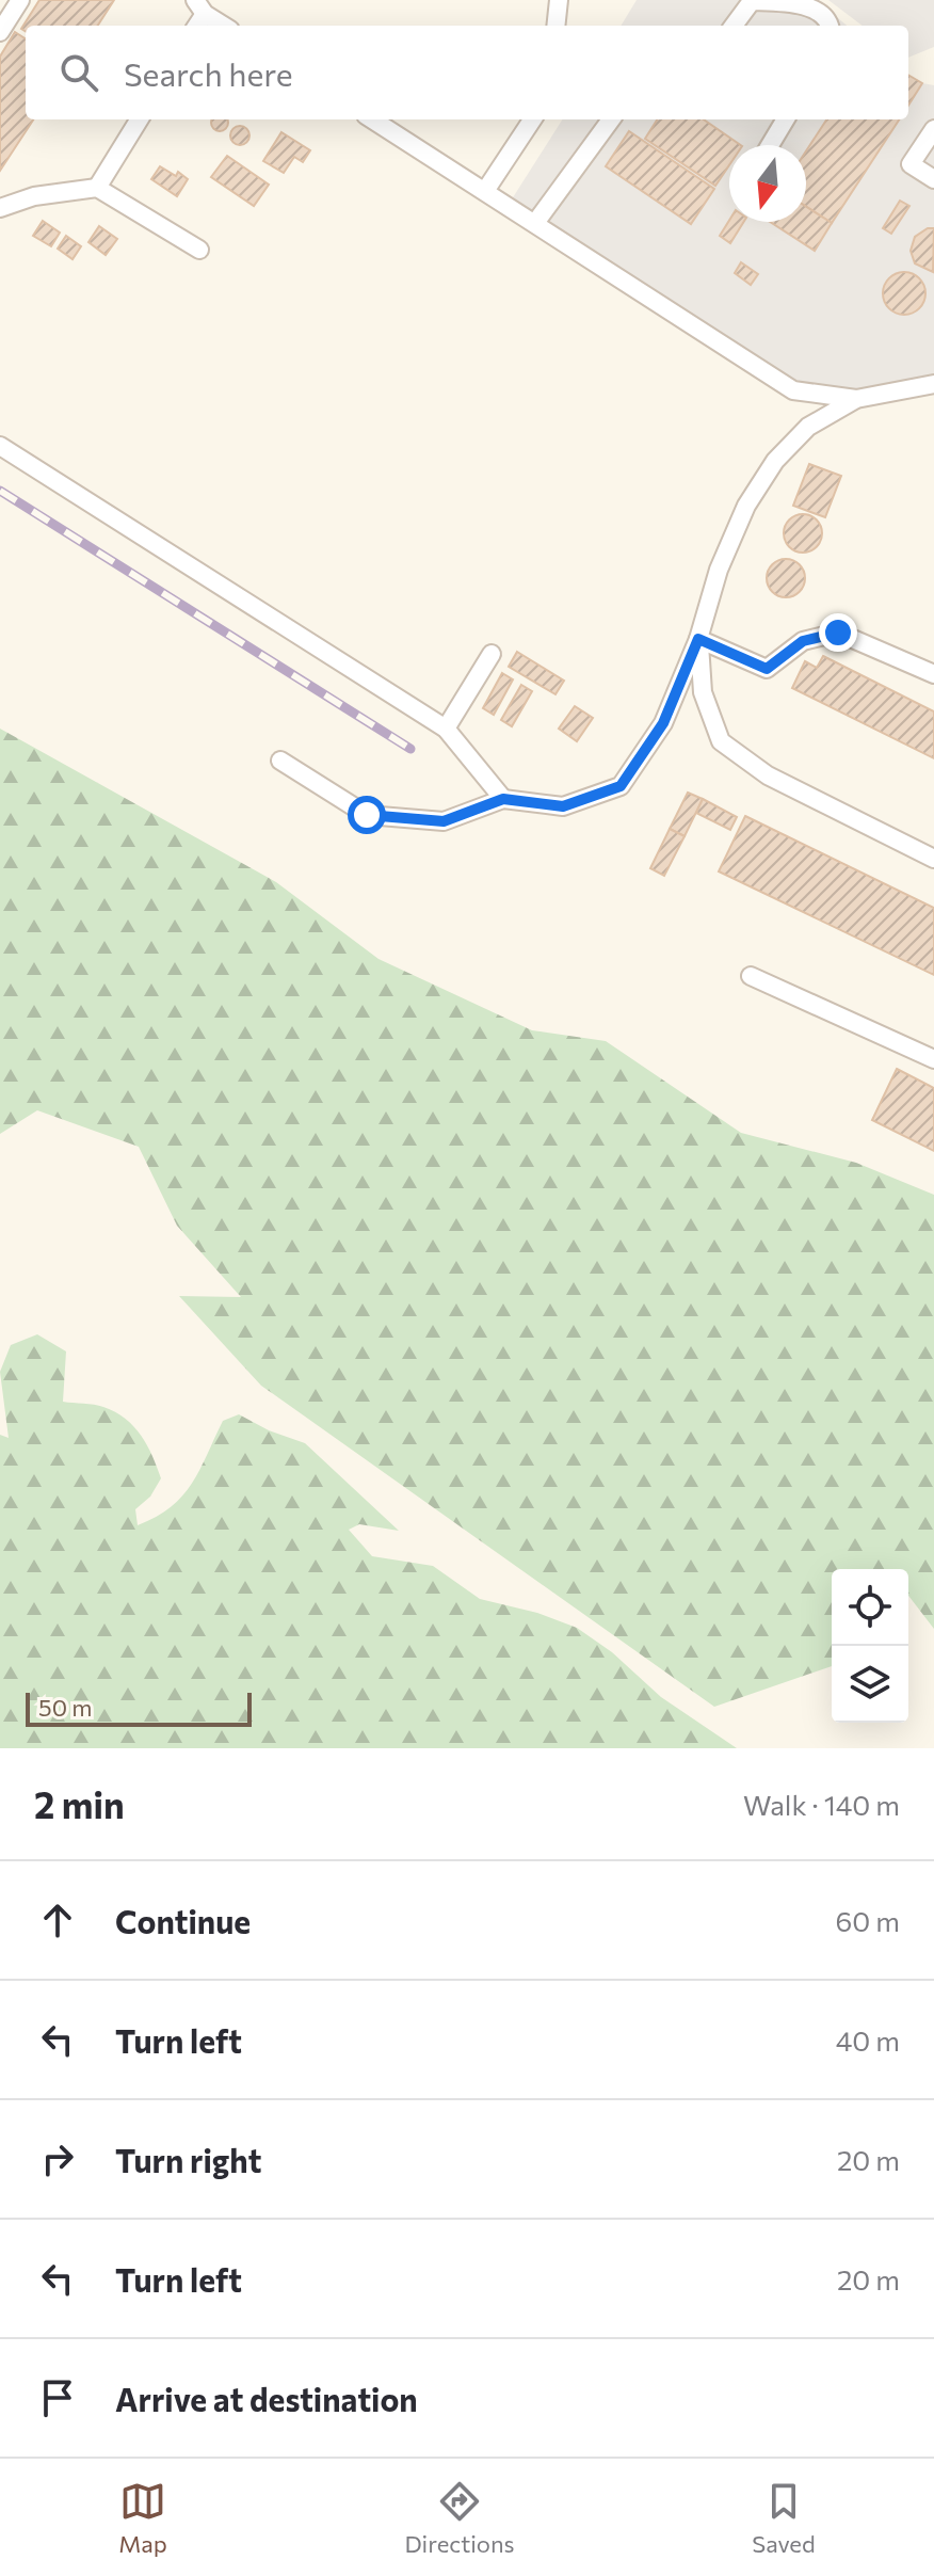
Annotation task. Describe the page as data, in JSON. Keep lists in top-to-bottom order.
{
  "scale_bar": "50 m",
  "north": "bottom",
  "page": {
    "search": "Search here",
    "scale": "50 m",
    "heading": ["2 min", "Walk · 140 m"],
    "list": [
      ["Continue", "60 m"],
      ["Turn left", "40 m"],
      ["Turn right", "20 m"],
      ["Turn left", "20 m"],
      "Arrive at destination"
    ],
    "nav": ["Map", "Directions", "Saved"]
  }
}
